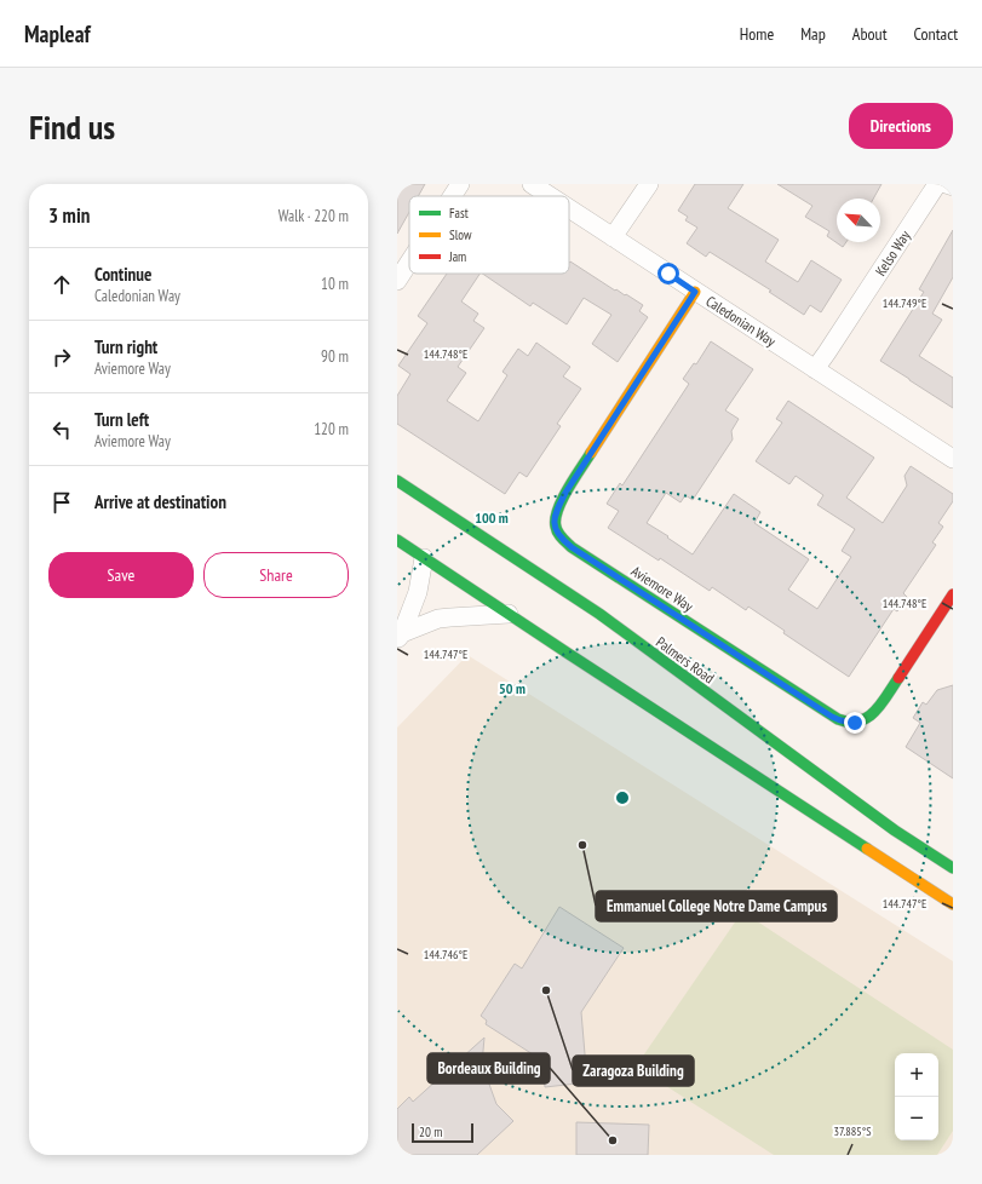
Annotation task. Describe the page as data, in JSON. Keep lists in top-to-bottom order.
{
  "streets": {
    "main road": ["Aviemore Way", "Palmers Road"],
    "street": ["Kelso Way", "Caledonian Way"]
  },
  "crossings": [
    ["Kelso Way", "Caledonian Way"],
    ["Caledonian Way", "Aviemore Way"]
  ],
  "places": ["Emmanuel College Notre Dame Campus", "Zaragoza Building", "Bordeaux Building"],
  "legend": ["Fast", "Slow", "Jam"],
  "scale_bar": "20 m",
  "north": "top left",
  "page": {
    "header": "Mapleaf",
    "nav": [
      "Home",
      "Map",
      "About",
      "Contact"
    ],
    "buttons": [
      "Directions",
      ["Save", "Share"]
    ],
    "title": "Find us",
    "heading": ["3 min", "Walk · 220 m"],
    "list": [
      ["Continue", "Caledonian Way", "10 m"],
      ["Turn right", "Aviemore Way", "90 m"],
      ["Turn left", "Aviemore Way", "120 m"],
      "Arrive at destination"
    ],
    "map_buttons": ["+", "−"],
    "scale": "20 m"
  },
  "coordinates": [
    "144.749°E",
    "144.748°E",
    "144.747°E",
    "144.746°E",
    "37.885°S"
  ],
  "rings": ["100 m", "50 m"]
}
